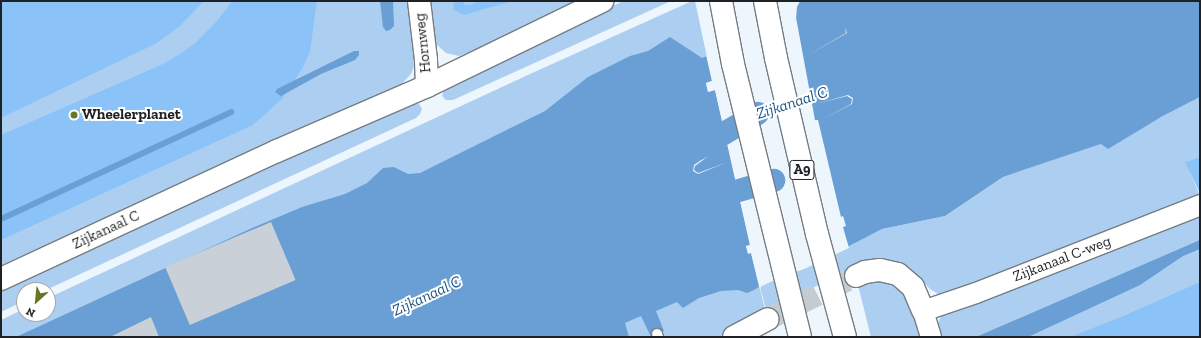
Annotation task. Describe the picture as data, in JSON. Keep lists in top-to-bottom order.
{
  "streets": {
    "main road": ["Hornweg", "A9", "Zijkanaal C"],
    "street": ["Zijkanaal C-weg"]
  },
  "crossings": [
    ["Hornweg", "Zijkanaal C"]
  ],
  "water": ["Zijkanaal C"],
  "places": ["Wheelerplanet"],
  "north": "bottom left"
}
